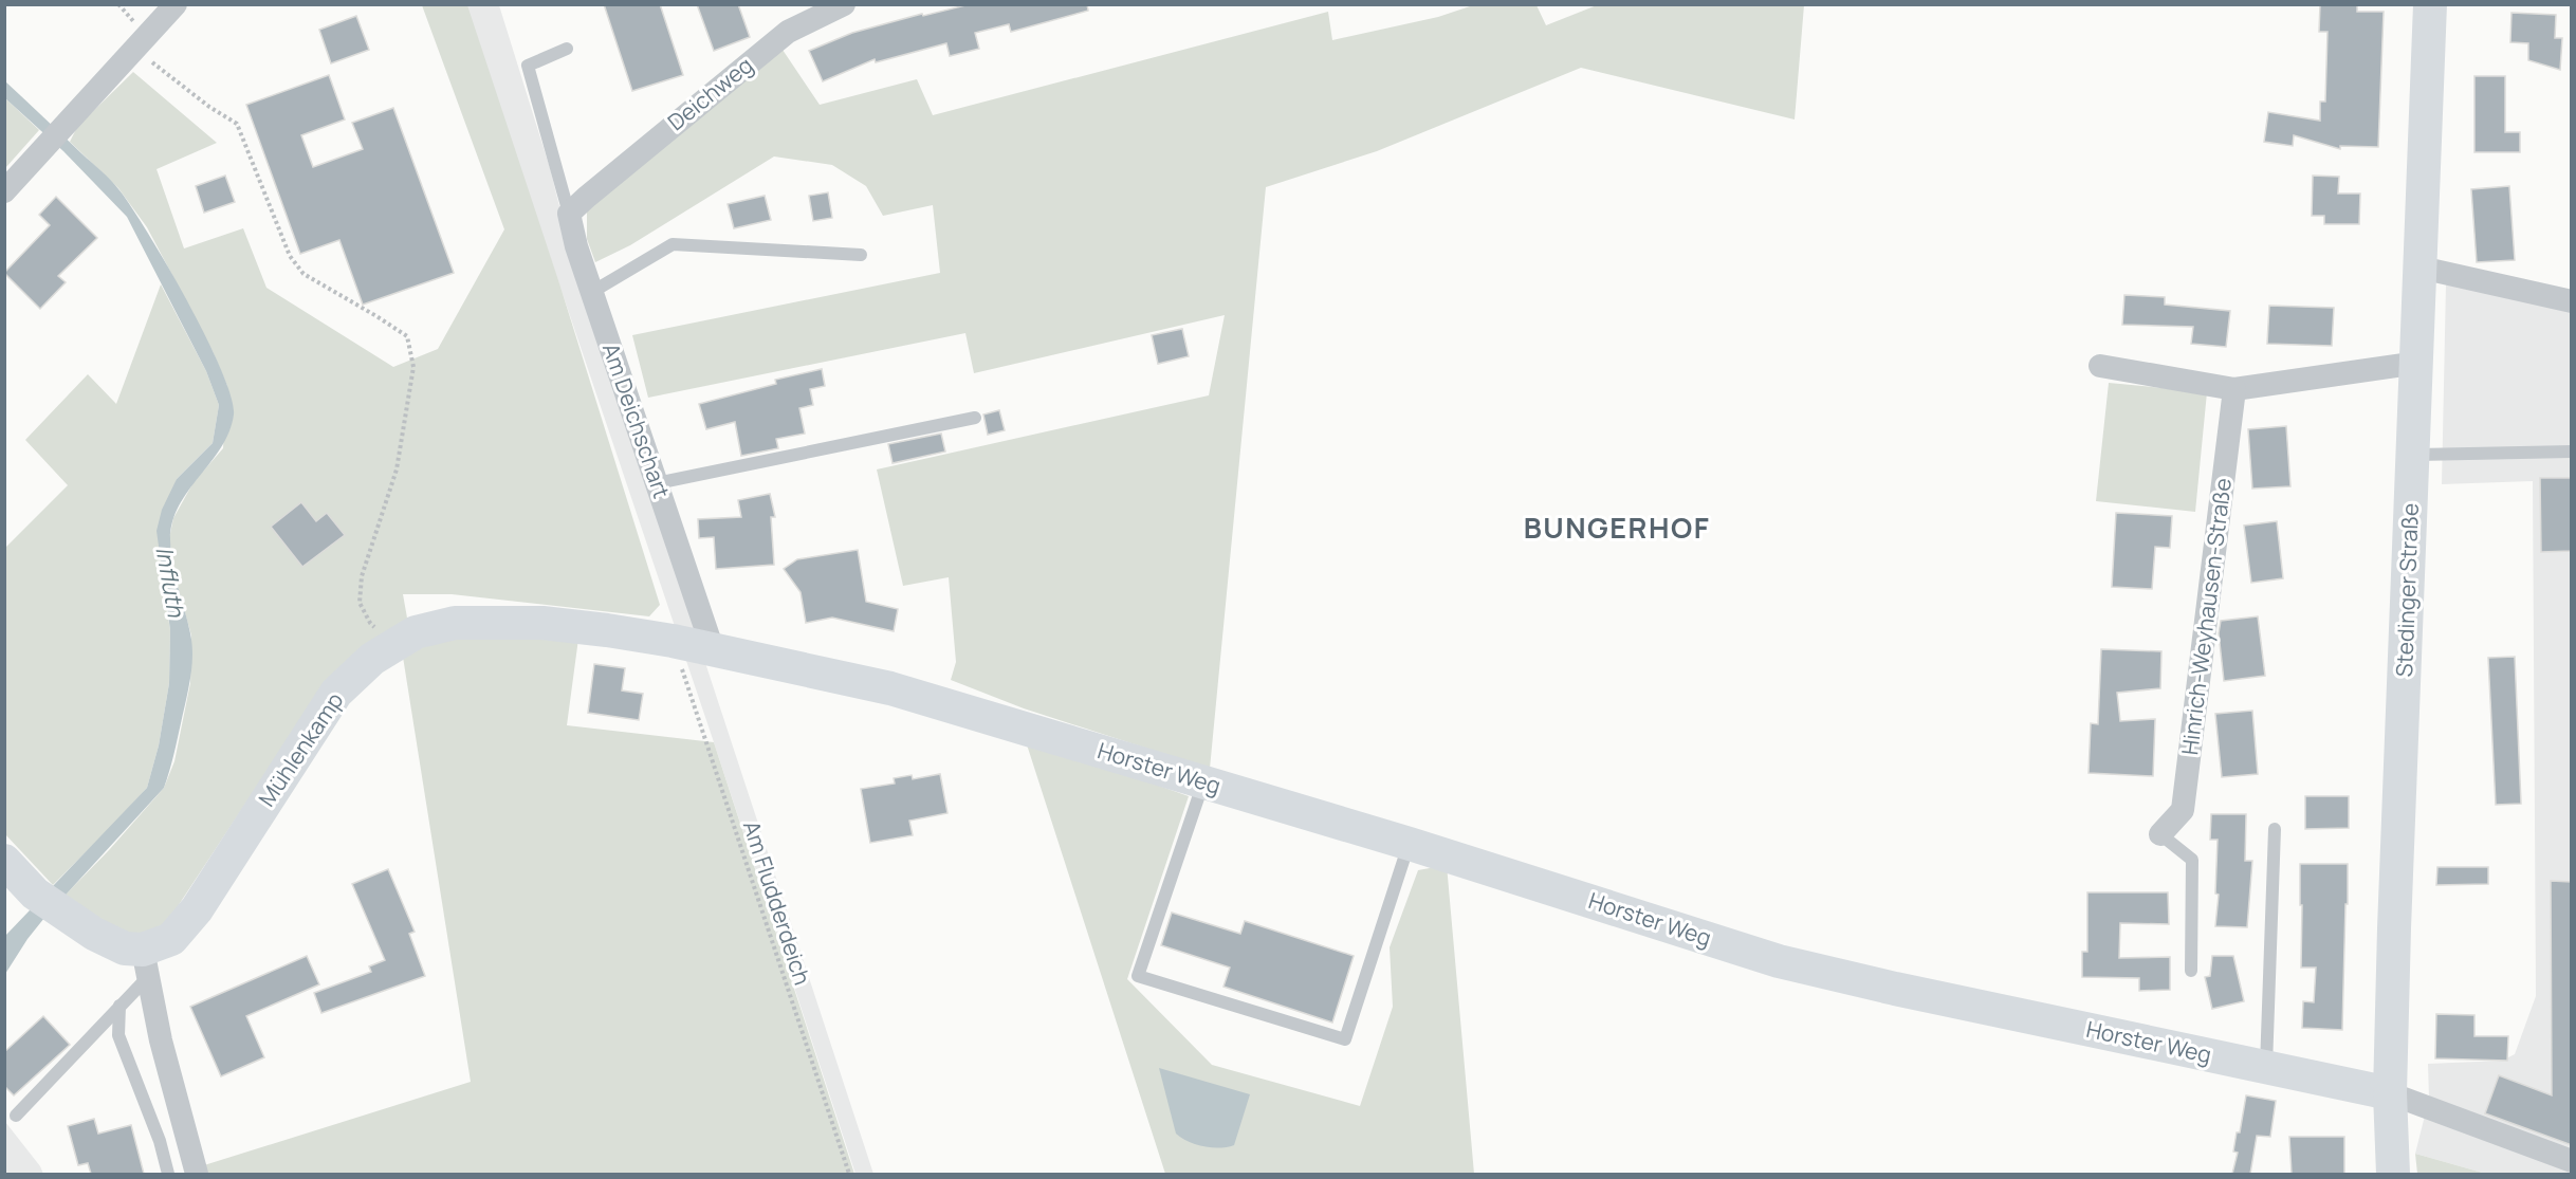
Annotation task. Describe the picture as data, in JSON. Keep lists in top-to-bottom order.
{
  "streets": {
    "street": [
      "Deichweg",
      "Am Deichschart",
      "Stedinger Straße",
      "Hinrich-Weyhausen-Straße",
      "Mühlenkamp",
      "Horster Weg"
    ],
    "path": ["Am Fludderdeich"]
  },
  "crossings": [
    ["Deichweg", "Am Deichschart"],
    ["Am Deichschart", "Mühlenkamp"],
    ["Am Deichschart", "Horster Weg"],
    ["Stedinger Straße", "Horster Weg"],
    ["Mühlenkamp", "Horster Weg"],
    ["Mühlenkamp", "Am Fludderdeich"]
  ],
  "districts": ["BUNGERHOF"],
  "water": ["Influth"]
}
